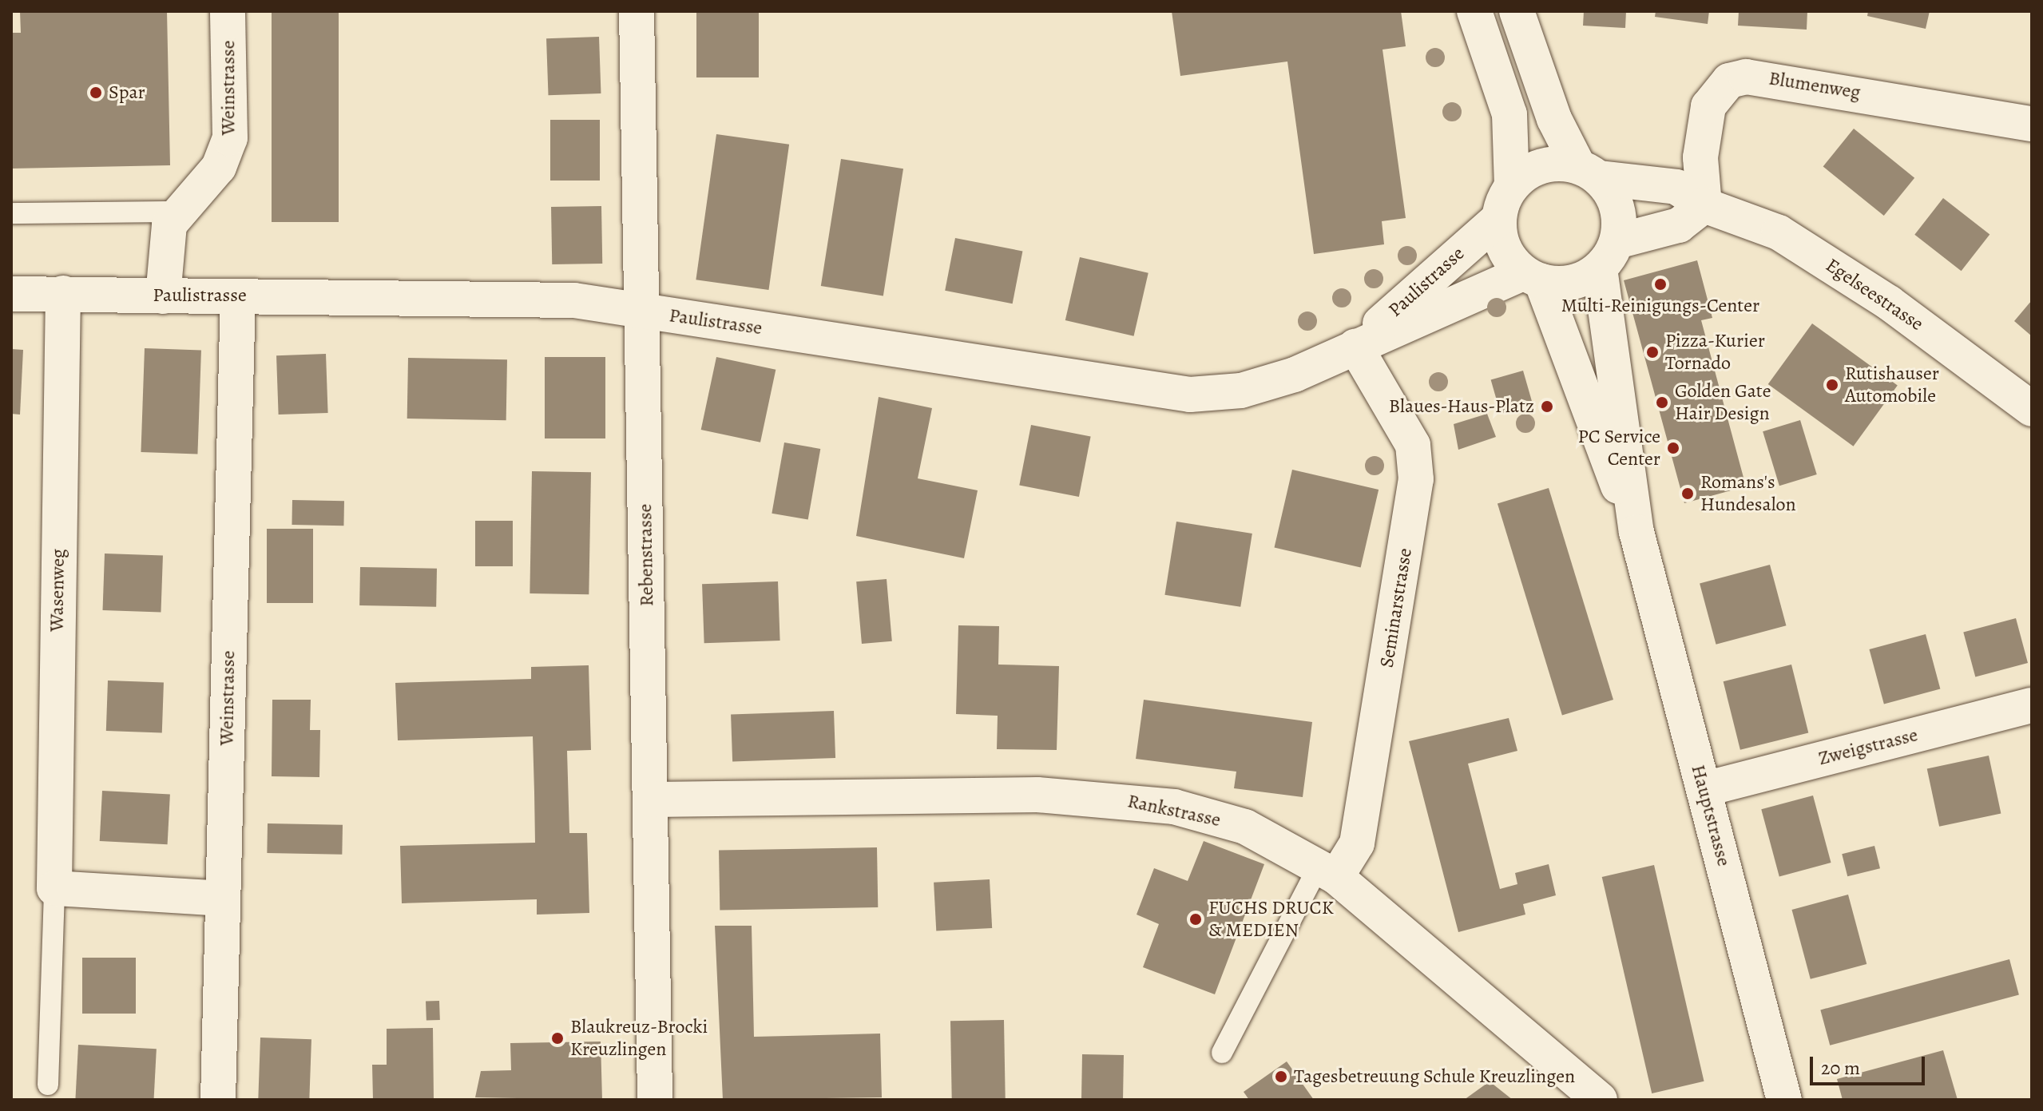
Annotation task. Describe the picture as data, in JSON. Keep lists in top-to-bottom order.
{
  "streets": {
    "street": [
      "Blumenweg",
      "Weinstrasse",
      "Paulistrasse",
      "Egelseestrasse",
      "Rebenstrasse",
      "Wasenweg",
      "Seminarstrasse",
      "Zweigstrasse",
      "Rankstrasse",
      "Hauptstrasse"
    ]
  },
  "crossings": [
    ["Blumenweg", "Egelseestrasse"],
    ["Weinstrasse", "Paulistrasse"],
    ["Paulistrasse", "Egelseestrasse"],
    ["Paulistrasse", "Rebenstrasse"],
    ["Paulistrasse", "Wasenweg"],
    ["Paulistrasse", "Seminarstrasse"],
    ["Paulistrasse", "Hauptstrasse"],
    ["Egelseestrasse", "Hauptstrasse"],
    ["Rebenstrasse", "Rankstrasse"],
    ["Seminarstrasse", "Rankstrasse"],
    ["Zweigstrasse", "Hauptstrasse"]
  ],
  "places": [
    "Spar",
    "Multi-Reinigungs-Center",
    "Pizza-Kurier Tornado",
    "Rutishauser Automobile",
    "Golden Gate Hair Design",
    "Blaues-Haus-Platz",
    "PC Service Center",
    "Romans's Hundesalon",
    "FUCHS DRUCK & MEDIEN",
    "Blaukreuz-Brocki Kreuzlingen",
    "Tagesbetreuung Schule Kreuzlingen"
  ],
  "scale_bar": "20 m"
}
